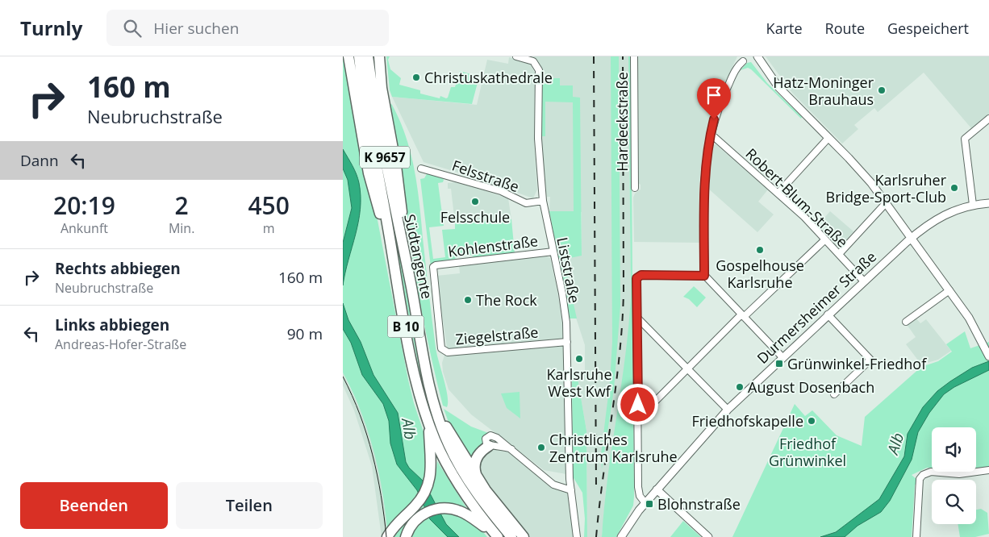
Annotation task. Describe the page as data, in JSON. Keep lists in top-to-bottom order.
{
  "streets": {
    "highway": ["K 9657", "Südtangente", "B 10"],
    "street": [
      "Hardeckstraße",
      "Felsstraße",
      "Robert-Blum-Straße",
      "Kohlenstraße",
      "Liststraße",
      "Durmersheimer Straße",
      "Ziegelstraße"
    ]
  },
  "crossings": [
    ["Felsstraße", "Liststraße"],
    ["Robert-Blum-Straße", "Durmersheimer Straße"],
    ["Kohlenstraße", "Liststraße"],
    ["Kohlenstraße", "Ziegelstraße"],
    ["Südtangente", "B 10"],
    ["Liststraße", "Ziegelstraße"]
  ],
  "water": ["Alb"],
  "parks": ["Friedhof Grünwinkel"],
  "places": {
    "other": [
      "Christuskathedrale",
      "Hatz-Moninger Brauhaus",
      "Karlsruher Bridge-Sport-Club",
      "Felsschule",
      "Gospelhouse Karlsruhe",
      "The Rock",
      "Karlsruhe West Kwf",
      "August Dosenbach",
      "Friedhofskapelle",
      "Christliches Zentrum Karlsruhe"
    ],
    "transit": ["Grünwinkel-Friedhof", "Blohnstraße"]
  },
  "page": {
    "header": "Turnly",
    "search": "Hier suchen",
    "nav": ["Karte", "Route", "Gespeichert"],
    "turn": ["160 m", "Neubruchstraße"],
    "then": "Dann",
    "eta": [
      "20:19",
      "Ankunft",
      "2",
      "Min.",
      "450",
      "m"
    ],
    "list": [
      {
        "name": "Rechts abbiegen",
        "note": "Neubruchstraße",
        "value": "160 m"
      },
      {
        "name": "Links abbiegen",
        "note": "Andreas-Hofer-Straße",
        "value": "90 m"
      }
    ],
    "buttons": ["Beenden", "Teilen"]
  }
}
